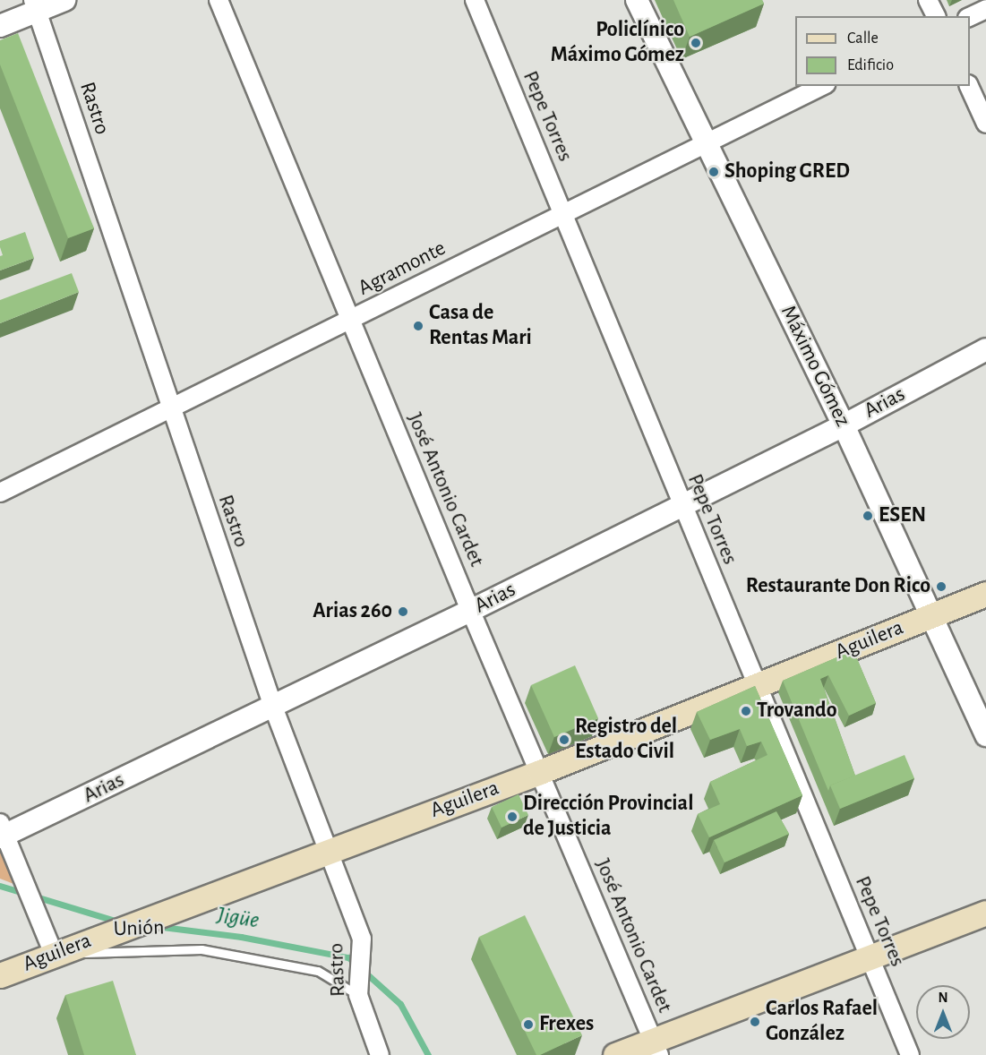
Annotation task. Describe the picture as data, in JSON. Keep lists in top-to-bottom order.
{
  "streets": {
    "main road": ["Aguilera"],
    "street": [
      "Rastro",
      "Pepe Torres",
      "Agramonte",
      "Máximo Gómez",
      "Arias",
      "José Antonio Cardet"
    ],
    "lane": ["Unión"]
  },
  "crossings": [
    ["Rastro", "Agramonte"],
    ["Rastro", "Arias"],
    ["Rastro", "Aguilera"],
    ["Rastro", "Unión"],
    ["Pepe Torres", "Agramonte"],
    ["Pepe Torres", "Arias"],
    ["Pepe Torres", "Aguilera"],
    ["Agramonte", "Máximo Gómez"],
    ["Agramonte", "José Antonio Cardet"],
    ["Máximo Gómez", "Arias"],
    ["Máximo Gómez", "Aguilera"],
    ["Arias", "José Antonio Cardet"],
    ["José Antonio Cardet", "Aguilera"],
    ["Aguilera", "Unión"]
  ],
  "water": ["Jigüe"],
  "places": [
    "Policlínico Máximo Gómez",
    "Shoping GRED",
    "Casa de Rentas Mari",
    "ESEN",
    "Restaurante Don Rico",
    "Arias 260",
    "Trovando",
    "Registro del Estado Civil",
    "Dirección Provincial de Justicia",
    "Carlos Rafael González",
    "Frexes"
  ],
  "legend": ["Calle", "Edificio"],
  "north": "top"
}
